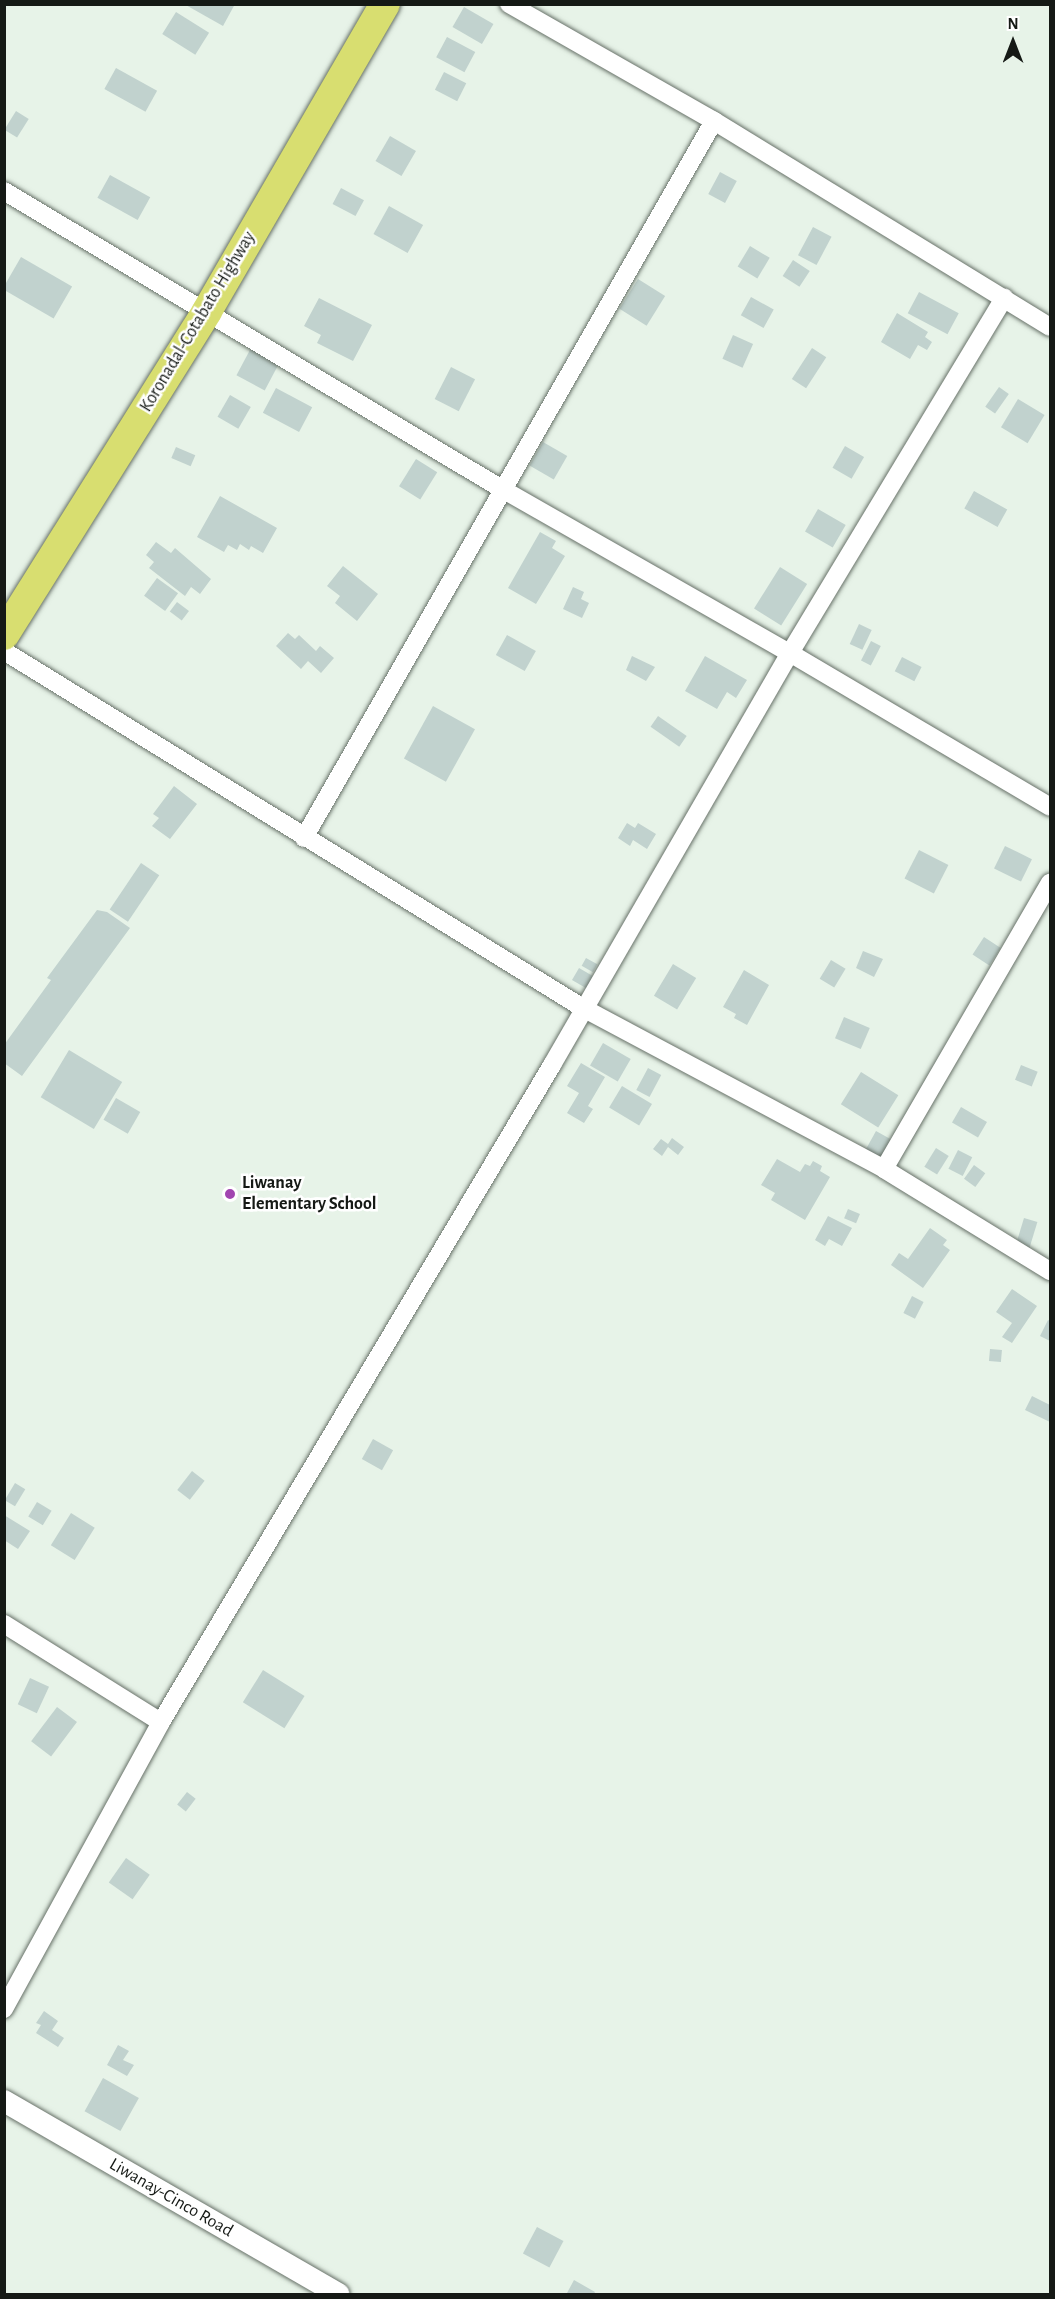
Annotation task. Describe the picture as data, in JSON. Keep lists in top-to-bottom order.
{
  "streets": {
    "highway": ["Koronadal-Cotabato Highway"],
    "street": ["Liwanay-Cinco Road"]
  },
  "places": ["Liwanay Elementary School"],
  "north": "top"
}
